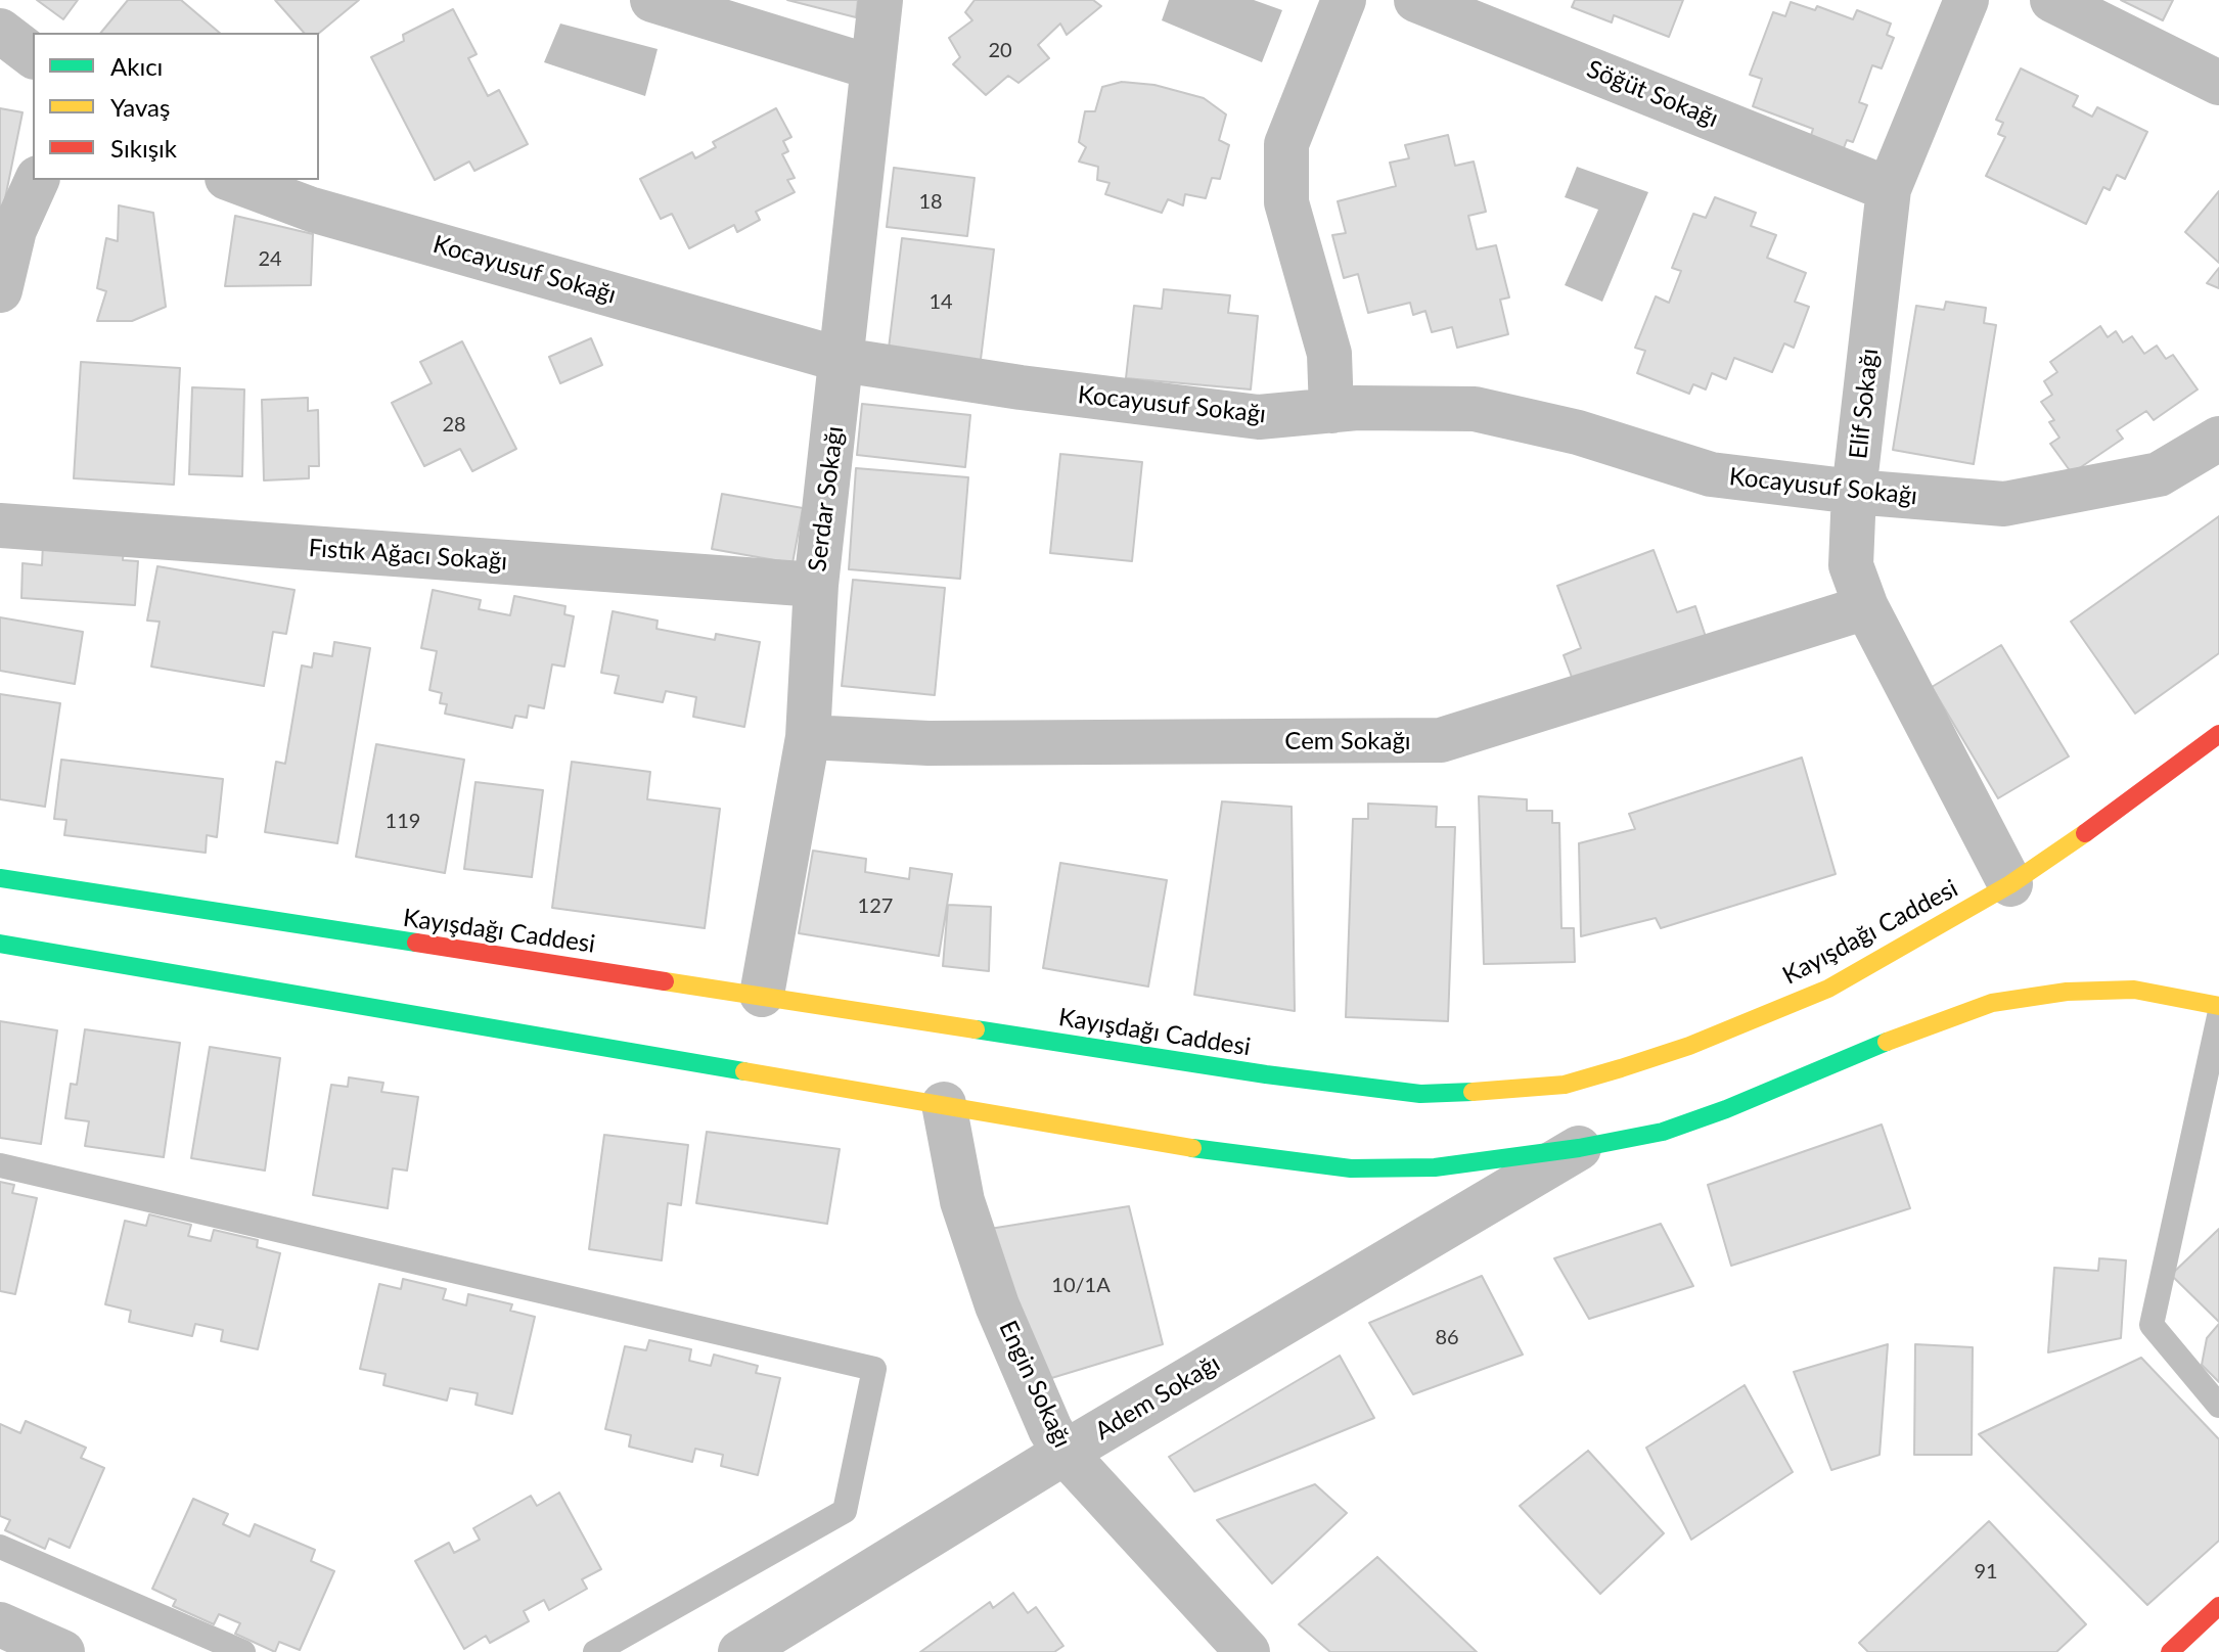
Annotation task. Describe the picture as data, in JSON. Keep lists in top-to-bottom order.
{
  "streets": {
    "main road": ["Kayışdağı Caddesi"],
    "street": [
      "Söğüt Sokağı",
      "Kocayusuf Sokağı",
      "Elif Sokağı",
      "Serdar Sokağı",
      "Fıstık Ağacı Sokağı",
      "Cem Sokağı",
      "Engin Sokağı",
      "Adem Sokağı"
    ]
  },
  "crossings": [
    ["Söğüt Sokağı", "Elif Sokağı"],
    ["Kocayusuf Sokağı", "Elif Sokağı"],
    ["Kocayusuf Sokağı", "Serdar Sokağı"],
    ["Elif Sokağı", "Cem Sokağı"],
    ["Elif Sokağı", "Kayışdağı Caddesi"],
    ["Serdar Sokağı", "Fıstık Ağacı Sokağı"],
    ["Serdar Sokağı", "Cem Sokağı"],
    ["Serdar Sokağı", "Kayışdağı Caddesi"],
    ["Engin Sokağı", "Adem Sokağı"]
  ],
  "house_numbers": [
    "20",
    "18",
    "24",
    "14",
    "28",
    "119",
    "127",
    "10/1A",
    "86",
    "91"
  ],
  "legend": ["Akıcı", "Yavaş", "Sıkışık"]
}
